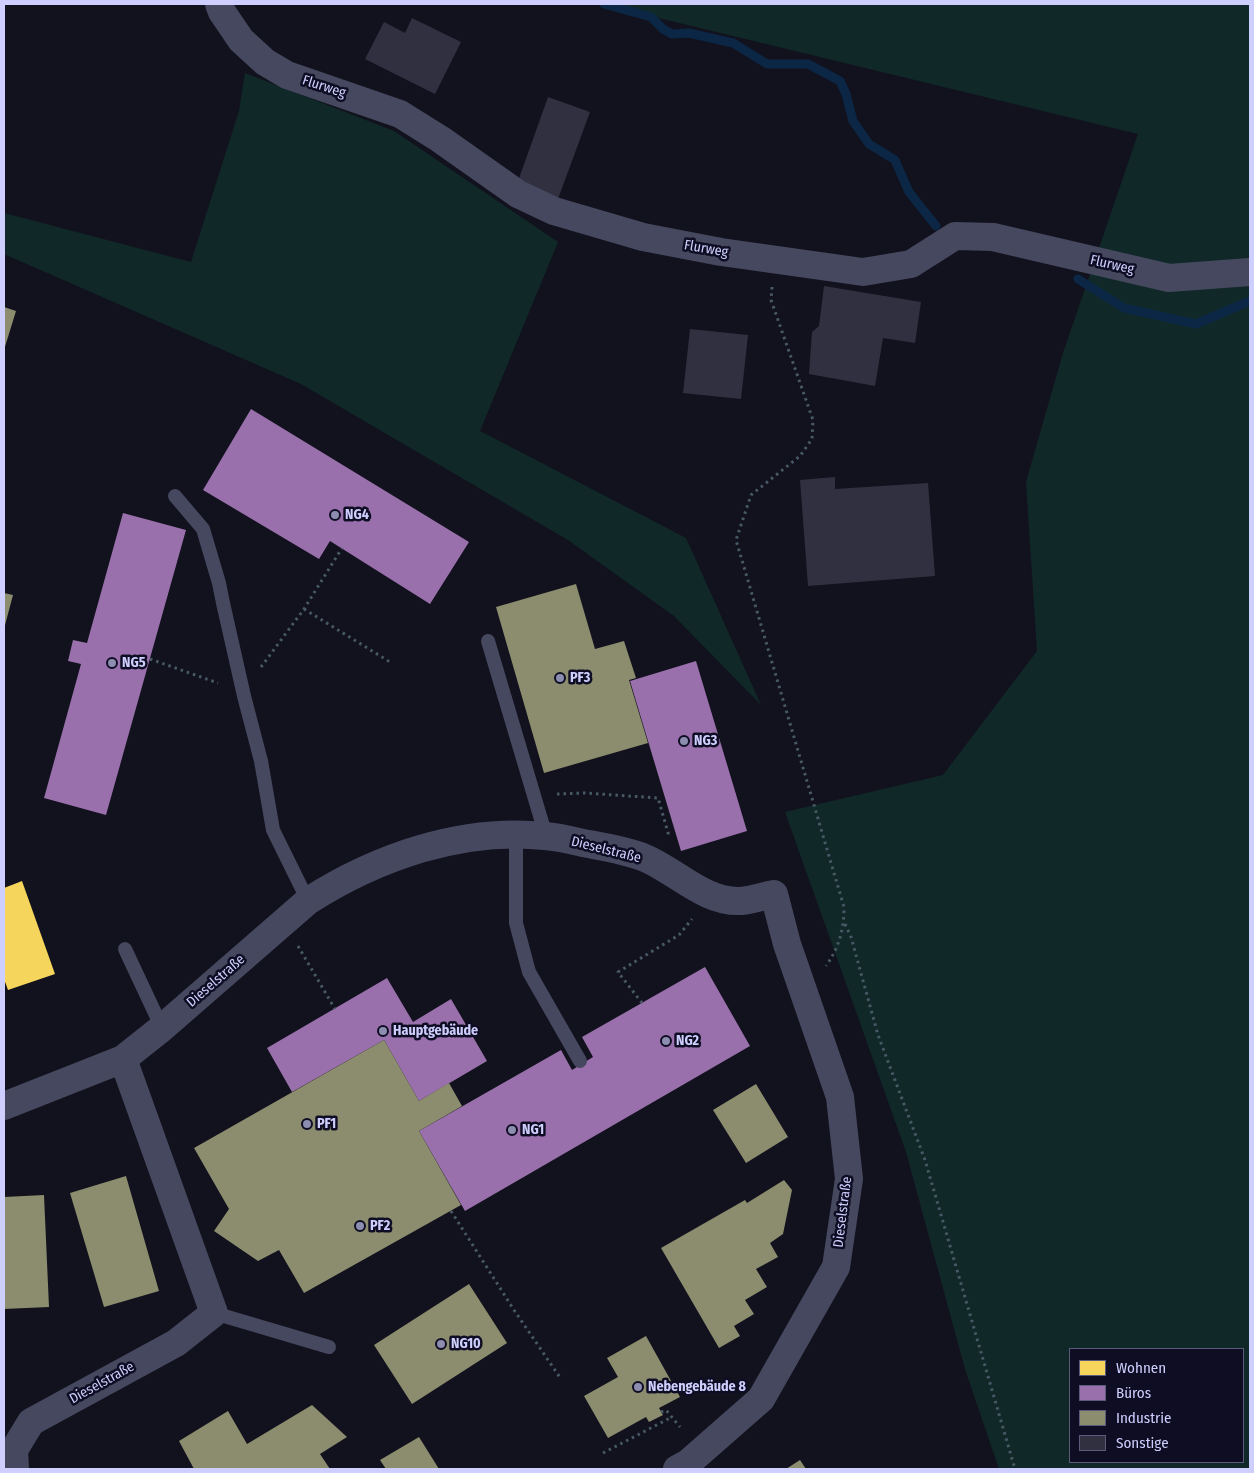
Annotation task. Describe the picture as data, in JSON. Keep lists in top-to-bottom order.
{
  "streets": {
    "street": ["Flurweg", "Dieselstraße"]
  },
  "places": [
    "NG4",
    "NG5",
    "PF3",
    "NG3",
    "Hauptgebäude",
    "NG2",
    "PF1",
    "NG1",
    "PF2",
    "NG10",
    "Nebengebäude 8"
  ],
  "legend": [
    "Wohnen",
    "Büros",
    "Industrie",
    "Sonstige"
  ]
}
